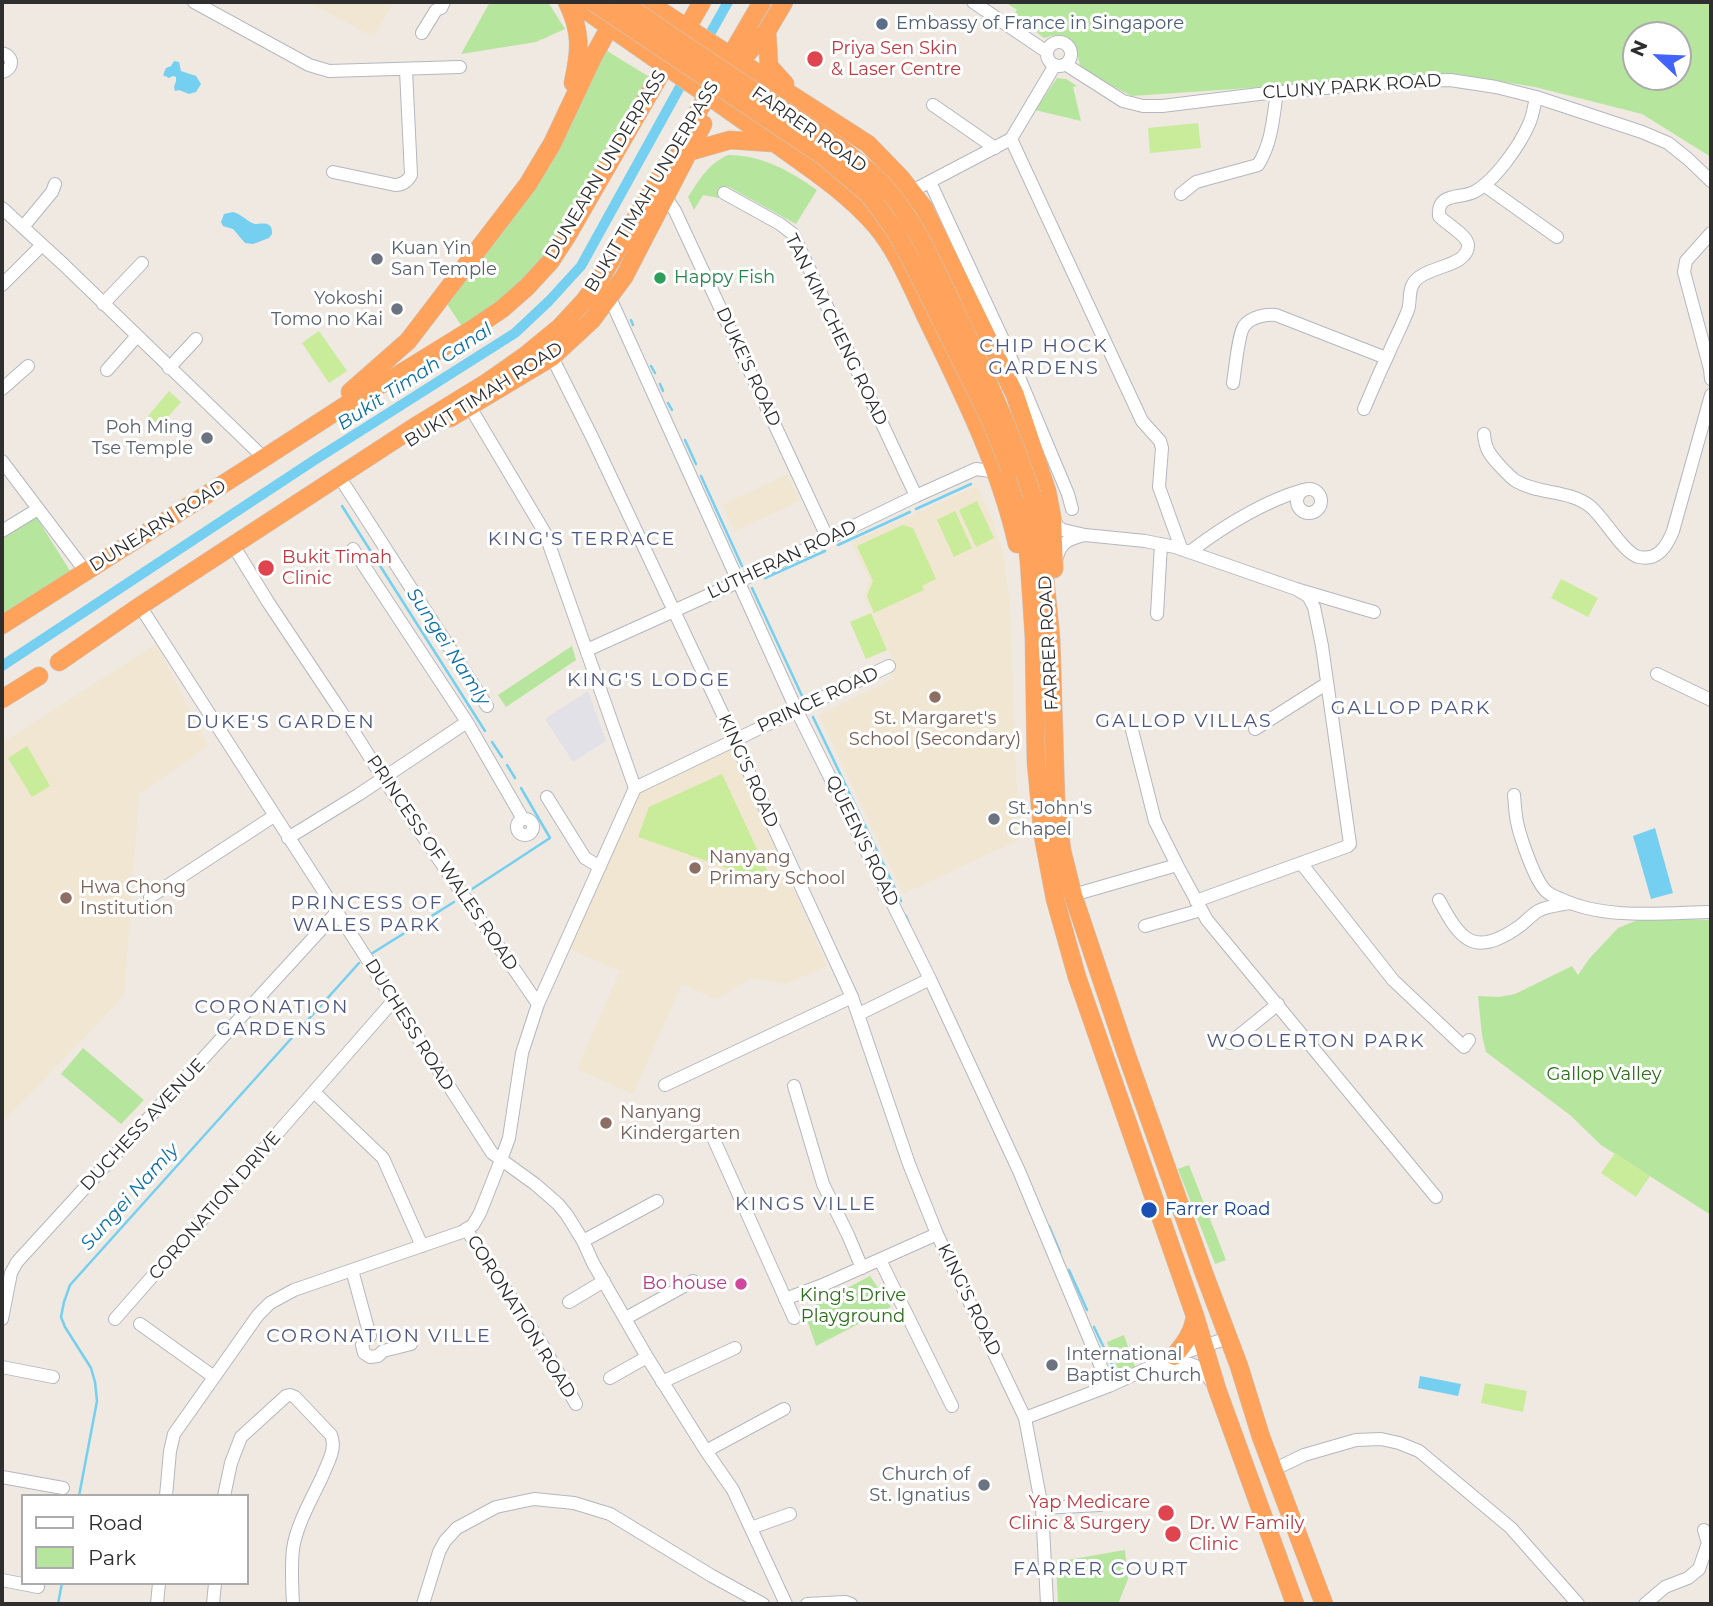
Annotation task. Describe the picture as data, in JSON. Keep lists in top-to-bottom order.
{
  "streets": {
    "highway": [
      "FARRER ROAD",
      "DUNEARN UNDERPASS",
      "BUKIT TIMAH UNDERPASS",
      "BUKIT TIMAH ROAD",
      "DUNEARN ROAD"
    ],
    "street": [
      "CLUNY PARK ROAD",
      "TAN KIM CHENG ROAD",
      "DUKE'S ROAD",
      "LUTHERAN ROAD",
      "PRINCE ROAD",
      "KING'S ROAD",
      "QUEEN'S ROAD",
      "PRINCESS OF WALES ROAD",
      "DUCHESS ROAD",
      "DUCHESS AVENUE",
      "CORONATION DRIVE",
      "CORONATION ROAD"
    ]
  },
  "crossings": [
    ["DUNEARN UNDERPASS", "DUNEARN ROAD"],
    ["BUKIT TIMAH UNDERPASS", "BUKIT TIMAH ROAD"],
    ["TAN KIM CHENG ROAD", "LUTHERAN ROAD"],
    ["DUKE'S ROAD", "BUKIT TIMAH ROAD"],
    ["DUKE'S ROAD", "LUTHERAN ROAD"],
    ["BUKIT TIMAH ROAD", "KING'S ROAD"],
    ["BUKIT TIMAH ROAD", "QUEEN'S ROAD"],
    ["BUKIT TIMAH ROAD", "PRINCESS OF WALES ROAD"],
    ["BUKIT TIMAH ROAD", "DUCHESS ROAD"],
    ["LUTHERAN ROAD", "KING'S ROAD"],
    ["LUTHERAN ROAD", "QUEEN'S ROAD"],
    ["PRINCE ROAD", "KING'S ROAD"],
    ["PRINCE ROAD", "QUEEN'S ROAD"],
    ["PRINCE ROAD", "CORONATION ROAD"],
    ["PRINCESS OF WALES ROAD", "CORONATION ROAD"],
    ["DUCHESS ROAD", "DUCHESS AVENUE"],
    ["DUCHESS ROAD", "CORONATION DRIVE"],
    ["DUCHESS ROAD", "CORONATION ROAD"]
  ],
  "districts": [
    "CHIP HOCK GARDENS",
    "KING'S TERRACE",
    "KING'S LODGE",
    "GALLOP PARK",
    "GALLOP VILLAS",
    "DUKE'S GARDEN",
    "PRINCESS OF WALES PARK",
    "CORONATION GARDENS",
    "WOOLERTON PARK",
    "KINGS VILLE",
    "CORONATION VILLE",
    "FARRER COURT"
  ],
  "water": ["Bukit Timah Canal", "Sungei Namly"],
  "parks": ["Gallop Valley", "King's Drive Playground"],
  "places": [
    "Embassy of France in Singapore",
    "Priya Sen Skin & Laser Centre",
    "Kuan Yin San Temple",
    "Happy Fish",
    "Yokoshi Tomo no Kai",
    "Poh Ming Tse Temple",
    "Bukit Timah Clinic",
    "St. Margaret's School (Secondary)",
    "St. John's Chapel",
    "Nanyang Primary School",
    "Hwa Chong Institution",
    "Nanyang Kindergarten",
    "Farrer Road",
    "Bo house",
    "International Baptist Church",
    "Church of St. Ignatius",
    "Yap Medicare Clinic & Surgery",
    "Dr. W Family Clinic"
  ],
  "legend": ["Road", "Park"],
  "north": "top left"
}
